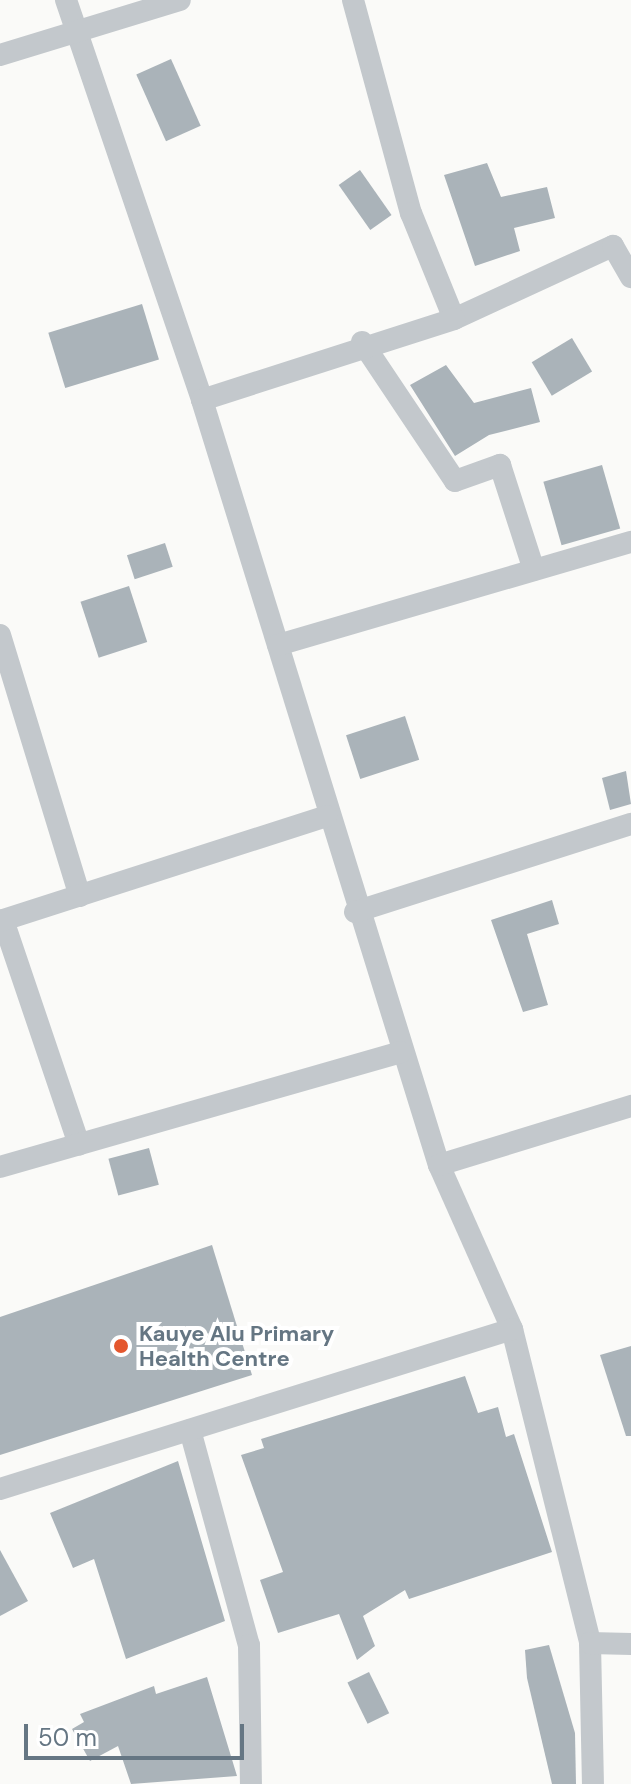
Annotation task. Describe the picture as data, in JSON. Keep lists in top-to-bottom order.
{
  "places": ["Kauye Alu Primary Health Centre"],
  "scale_bar": "50 m"
}
